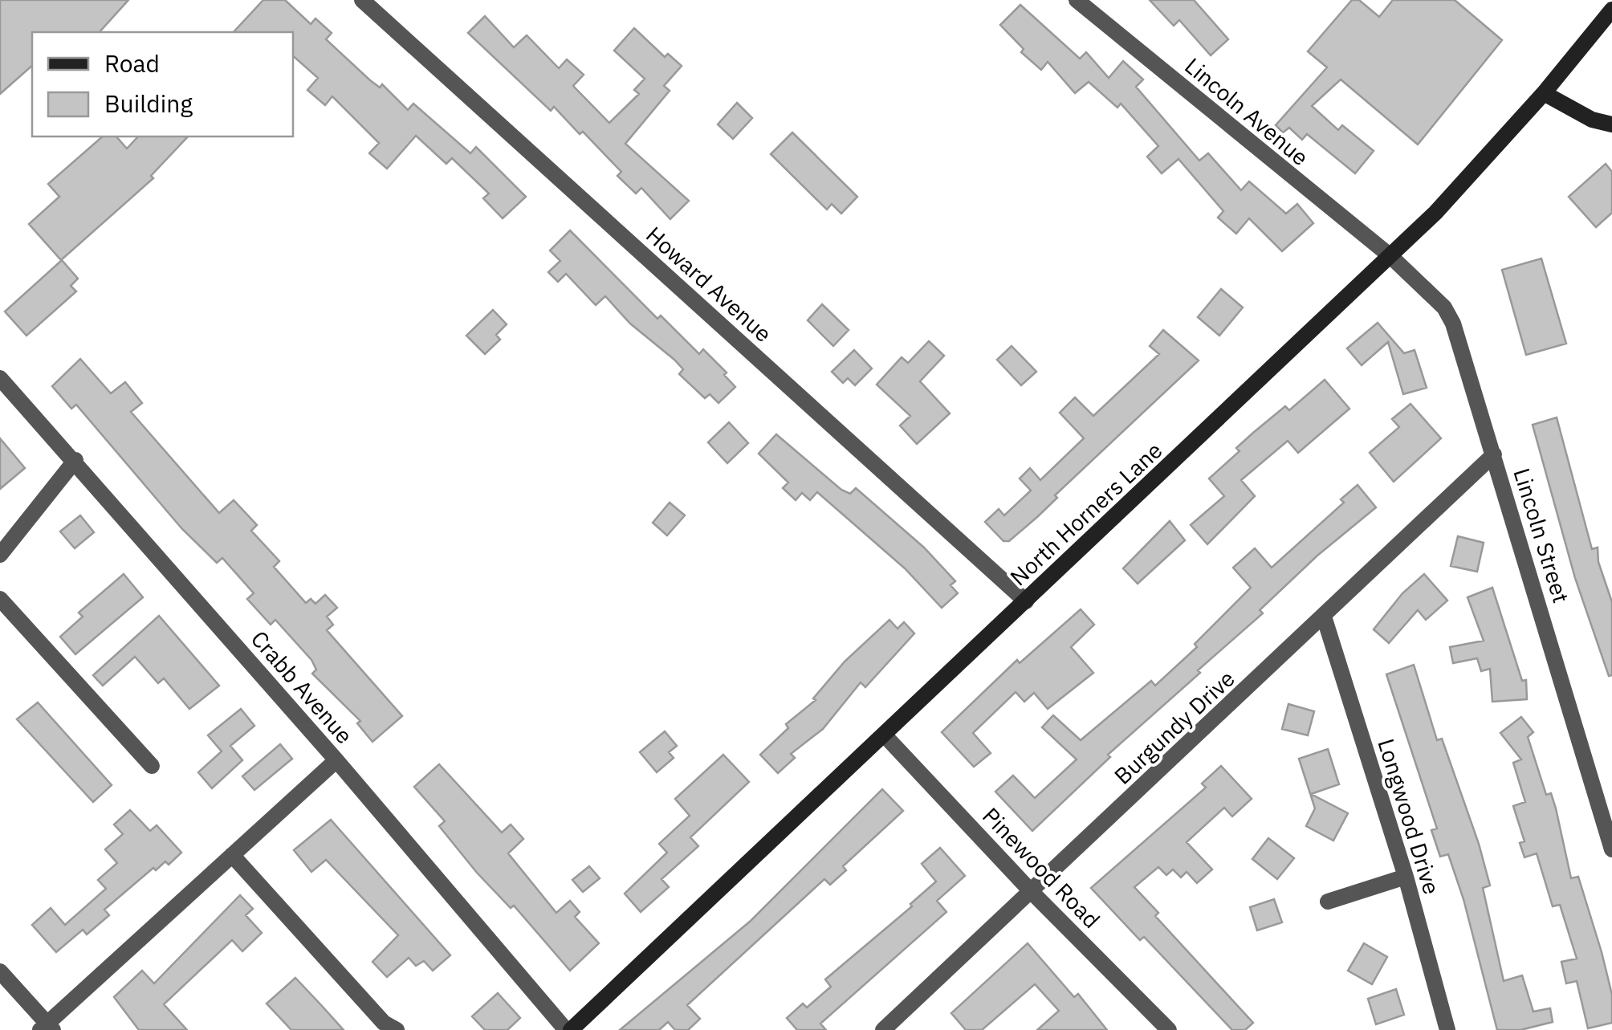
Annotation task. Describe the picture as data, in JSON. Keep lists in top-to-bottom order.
{
  "streets": {
    "street": [
      "Lincoln Avenue",
      "Howard Avenue",
      "North Horners Lane",
      "Lincoln Street",
      "Crabb Avenue",
      "Burgundy Drive",
      "Longwood Drive",
      "Pinewood Road"
    ]
  },
  "crossings": [
    ["Lincoln Avenue", "North Horners Lane"],
    ["Lincoln Avenue", "Lincoln Street"],
    ["Howard Avenue", "North Horners Lane"],
    ["North Horners Lane", "Lincoln Street"],
    ["North Horners Lane", "Crabb Avenue"],
    ["North Horners Lane", "Pinewood Road"],
    ["Lincoln Street", "Burgundy Drive"],
    ["Burgundy Drive", "Longwood Drive"],
    ["Burgundy Drive", "Pinewood Road"]
  ],
  "legend": ["Road", "Building"]
}
